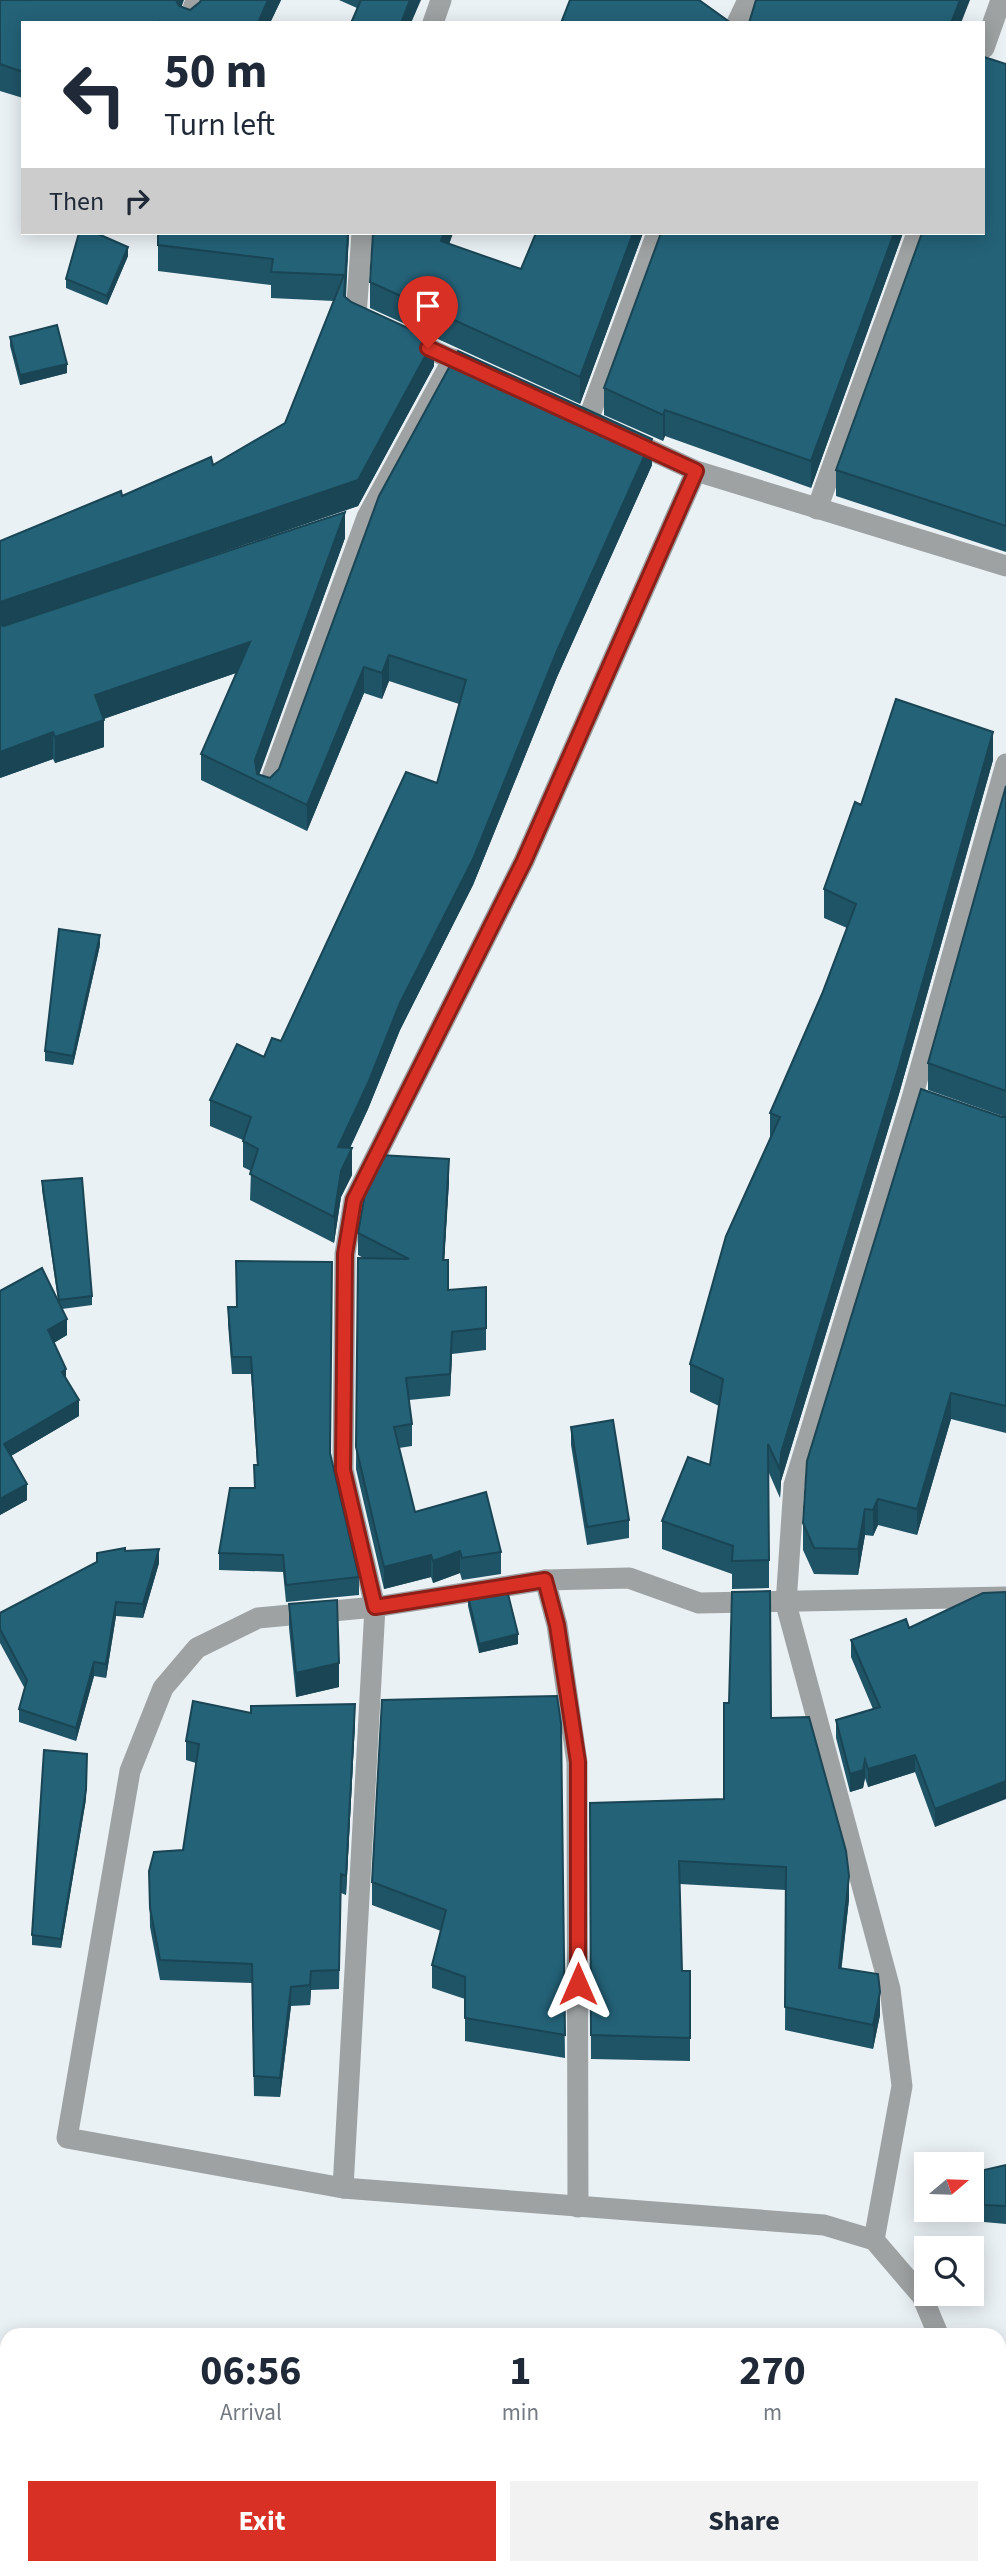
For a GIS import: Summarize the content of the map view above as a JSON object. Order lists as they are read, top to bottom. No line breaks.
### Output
{"north":"right","page":{"turn":["50 m","Turn left"],"then":"Then","eta":["06:56","Arrival","1","min","270","m"],"buttons":["Exit","Share"]}}
